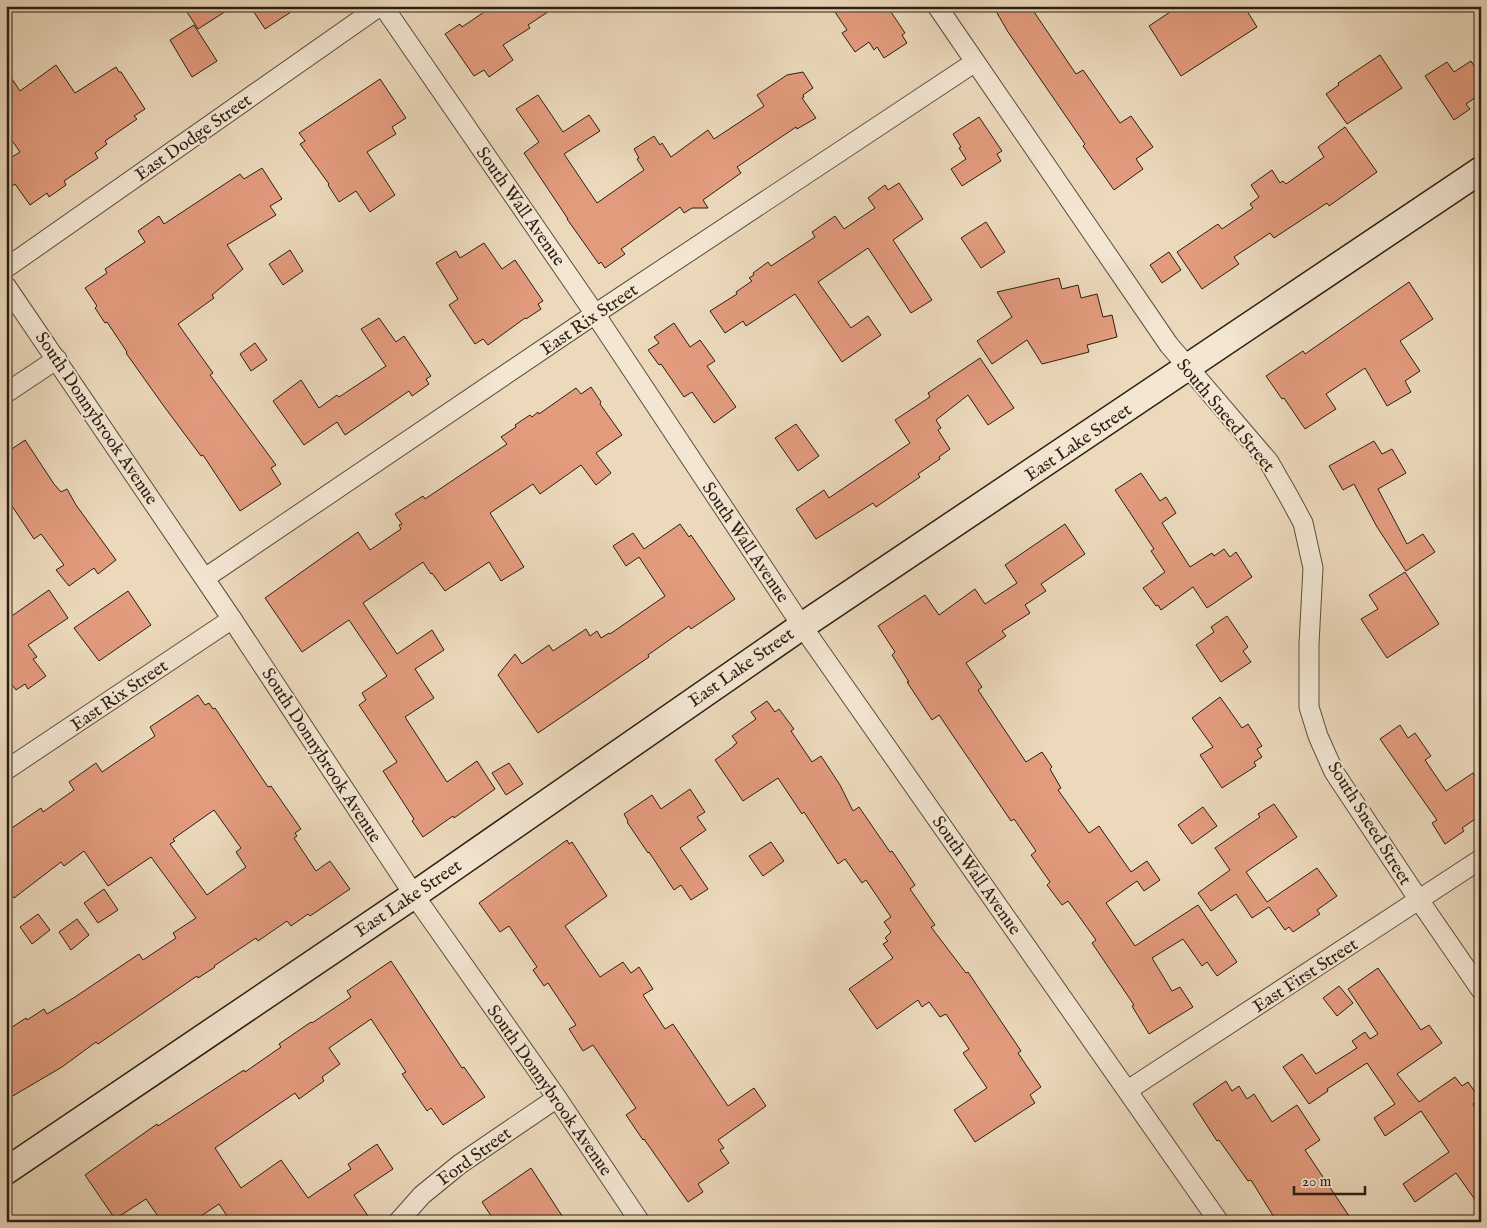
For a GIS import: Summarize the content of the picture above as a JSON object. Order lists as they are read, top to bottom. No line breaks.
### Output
{"streets":{"street":["East Dodge Street","South Wall Avenue","East Rix Street","South Sneed Street","South Donnybrook Avenue","East Lake Street","East First Street","Ford Street"]},"crossings":[["East Dodge Street","South Wall Avenue"],["South Wall Avenue","East Rix Street"],["South Wall Avenue","East Lake Street"],["South Wall Avenue","East First Street"],["East Rix Street","South Sneed Street"],["East Rix Street","South Donnybrook Avenue"],["South Sneed Street","East Lake Street"],["South Sneed Street","East First Street"],["South Donnybrook Avenue","East Lake Street"],["South Donnybrook Avenue","Ford Street"]],"scale_bar":"20 m"}
